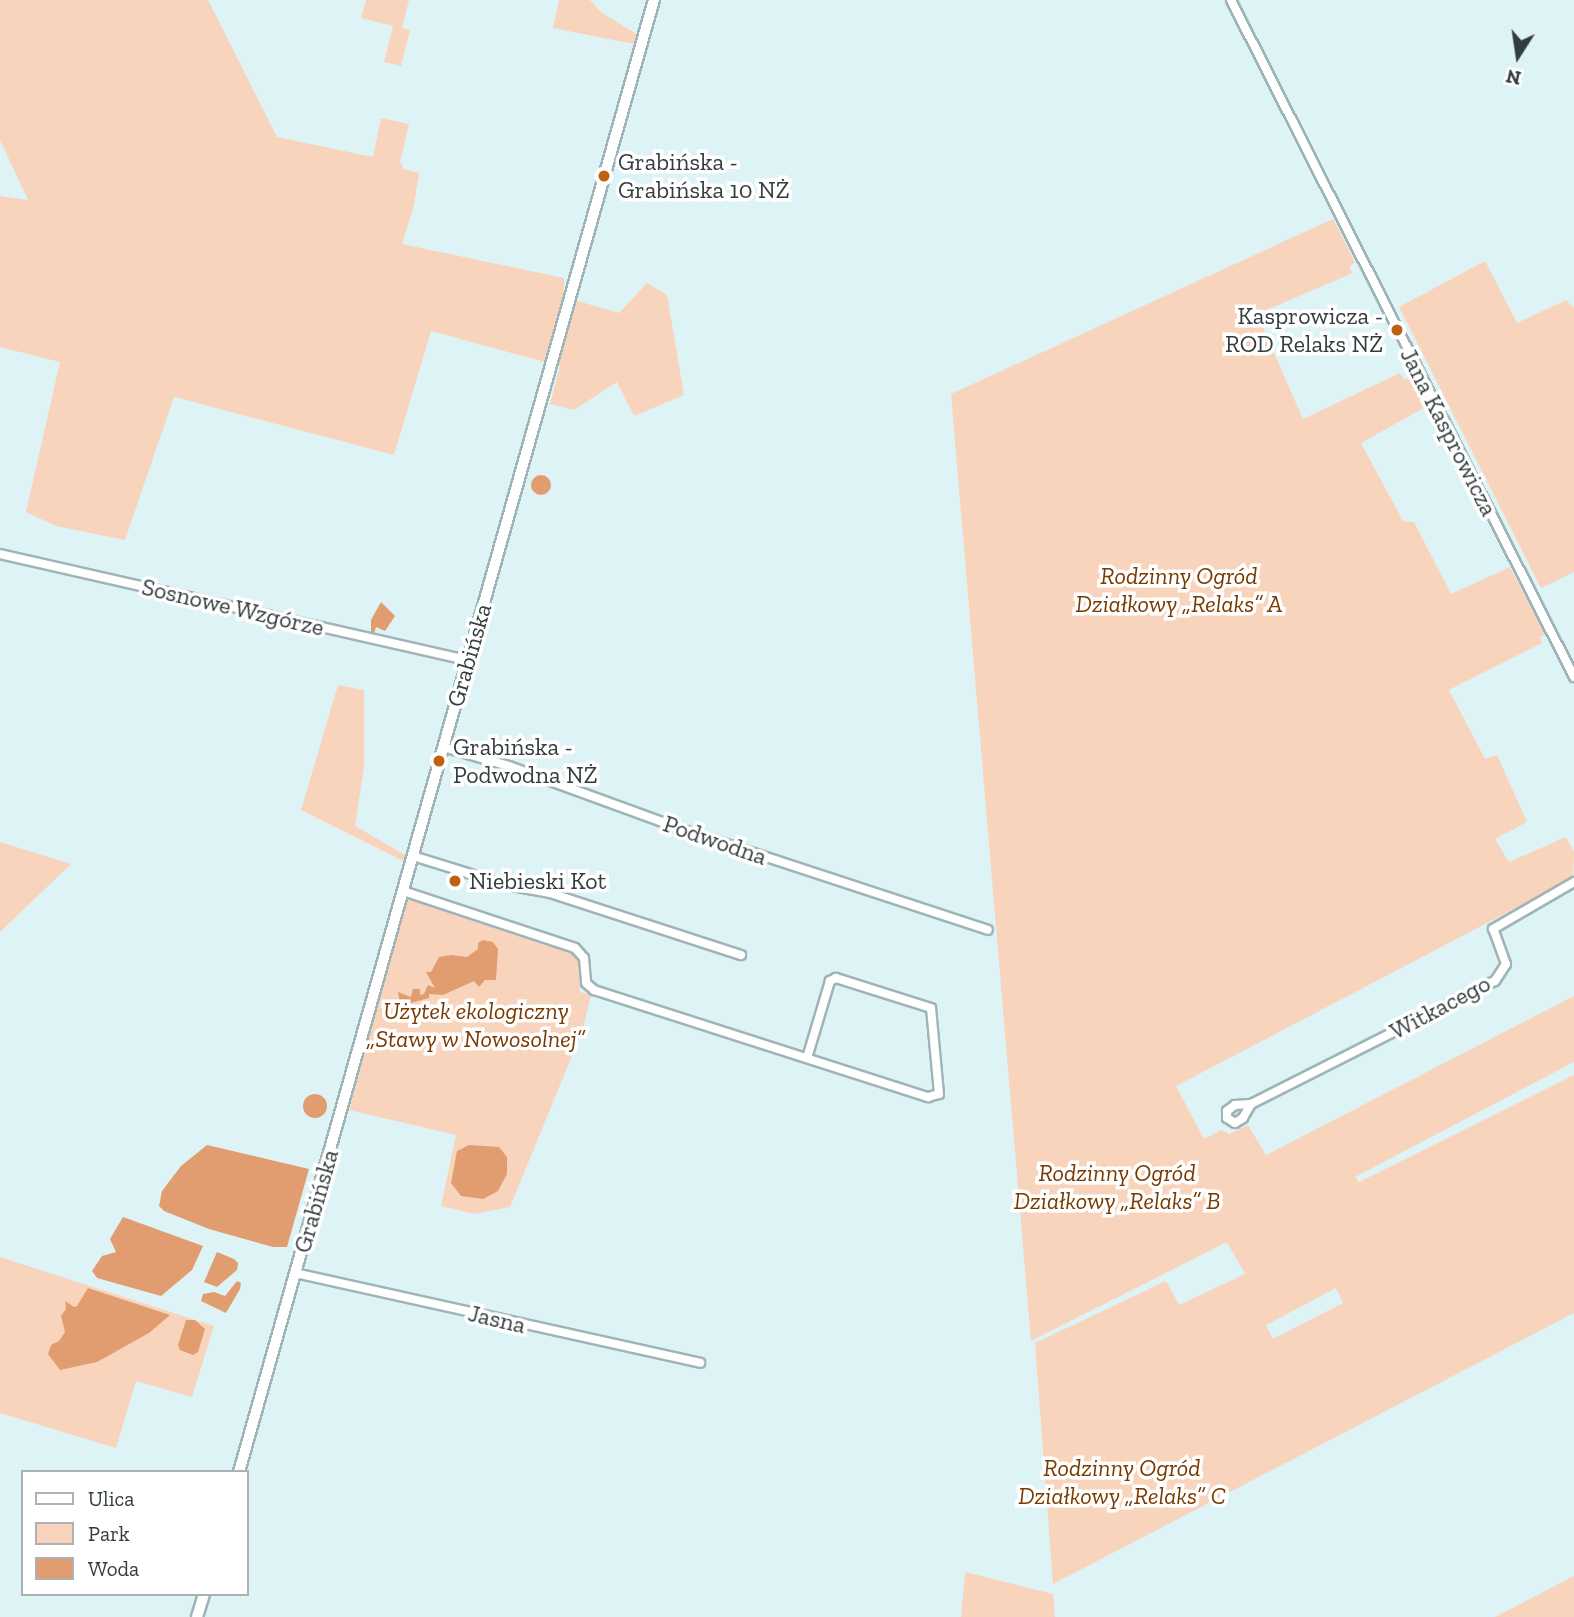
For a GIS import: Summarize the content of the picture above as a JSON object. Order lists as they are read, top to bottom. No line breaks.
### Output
{"streets":{"street":["Jana Kasprowicza","Sosnowe Wzgórze","Grabińska","Podwodna","Witkacego","Jasna"]},"crossings":[["Sosnowe Wzgórze","Grabińska"],["Grabińska","Podwodna"],["Grabińska","Jasna"]],"parks":["Rodzinny Ogród Działkowy „Relaks” A","Użytek ekologiczny „Stawy w Nowosolnej”","Rodzinny Ogród Działkowy „Relaks” B","Rodzinny Ogród Działkowy „Relaks” C"],"places":["Grabińska - Grabińska 10 NŻ","Kasprowicza - ROD Relaks NŻ","Grabińska - Podwodna NŻ","Niebieski Kot"],"legend":["Ulica","Park","Woda"],"north":"bottom"}
